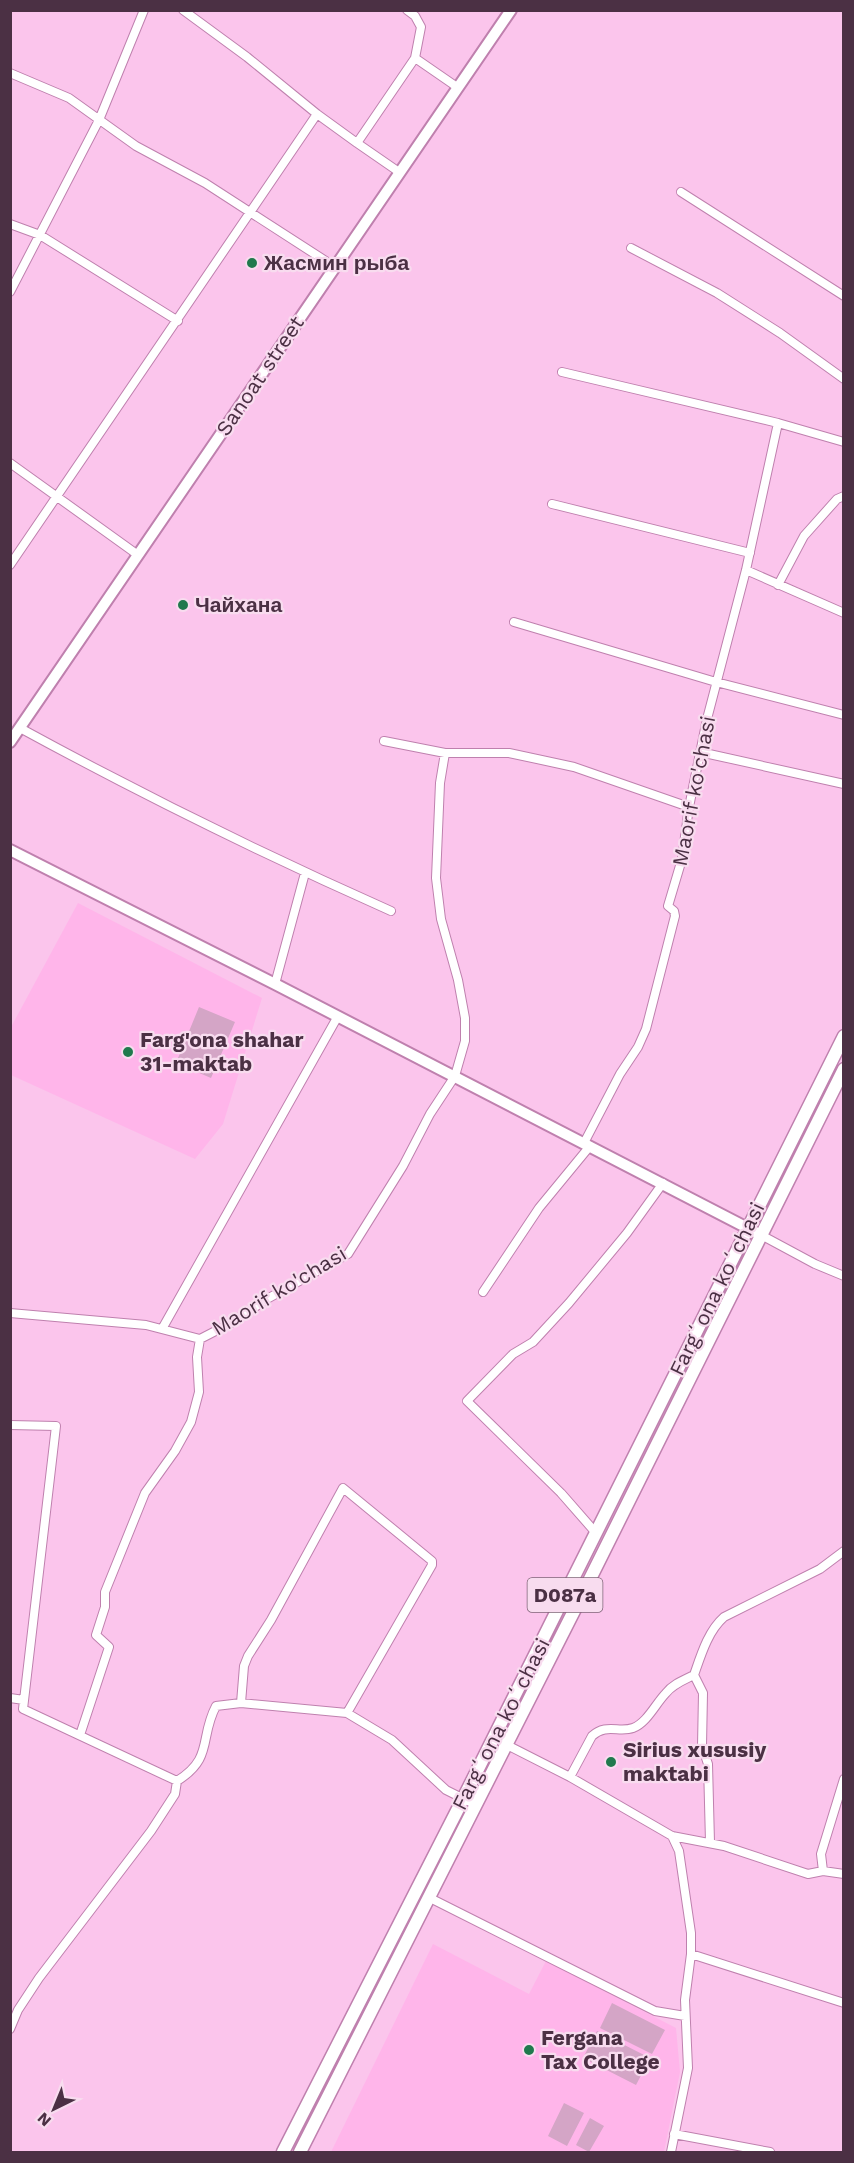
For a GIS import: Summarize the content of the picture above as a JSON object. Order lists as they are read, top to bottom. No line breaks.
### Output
{"streets":{"main road":["Sanoat street","Fargʻona koʻchasi","D087a"],"street":["Maorif ko'chasi"]},"places":["Жасмин рыба","Чайхана","Farg'ona shahar 31-maktab","Sirius xususiy maktabi","Fergana Tax College"],"north":"bottom left"}
